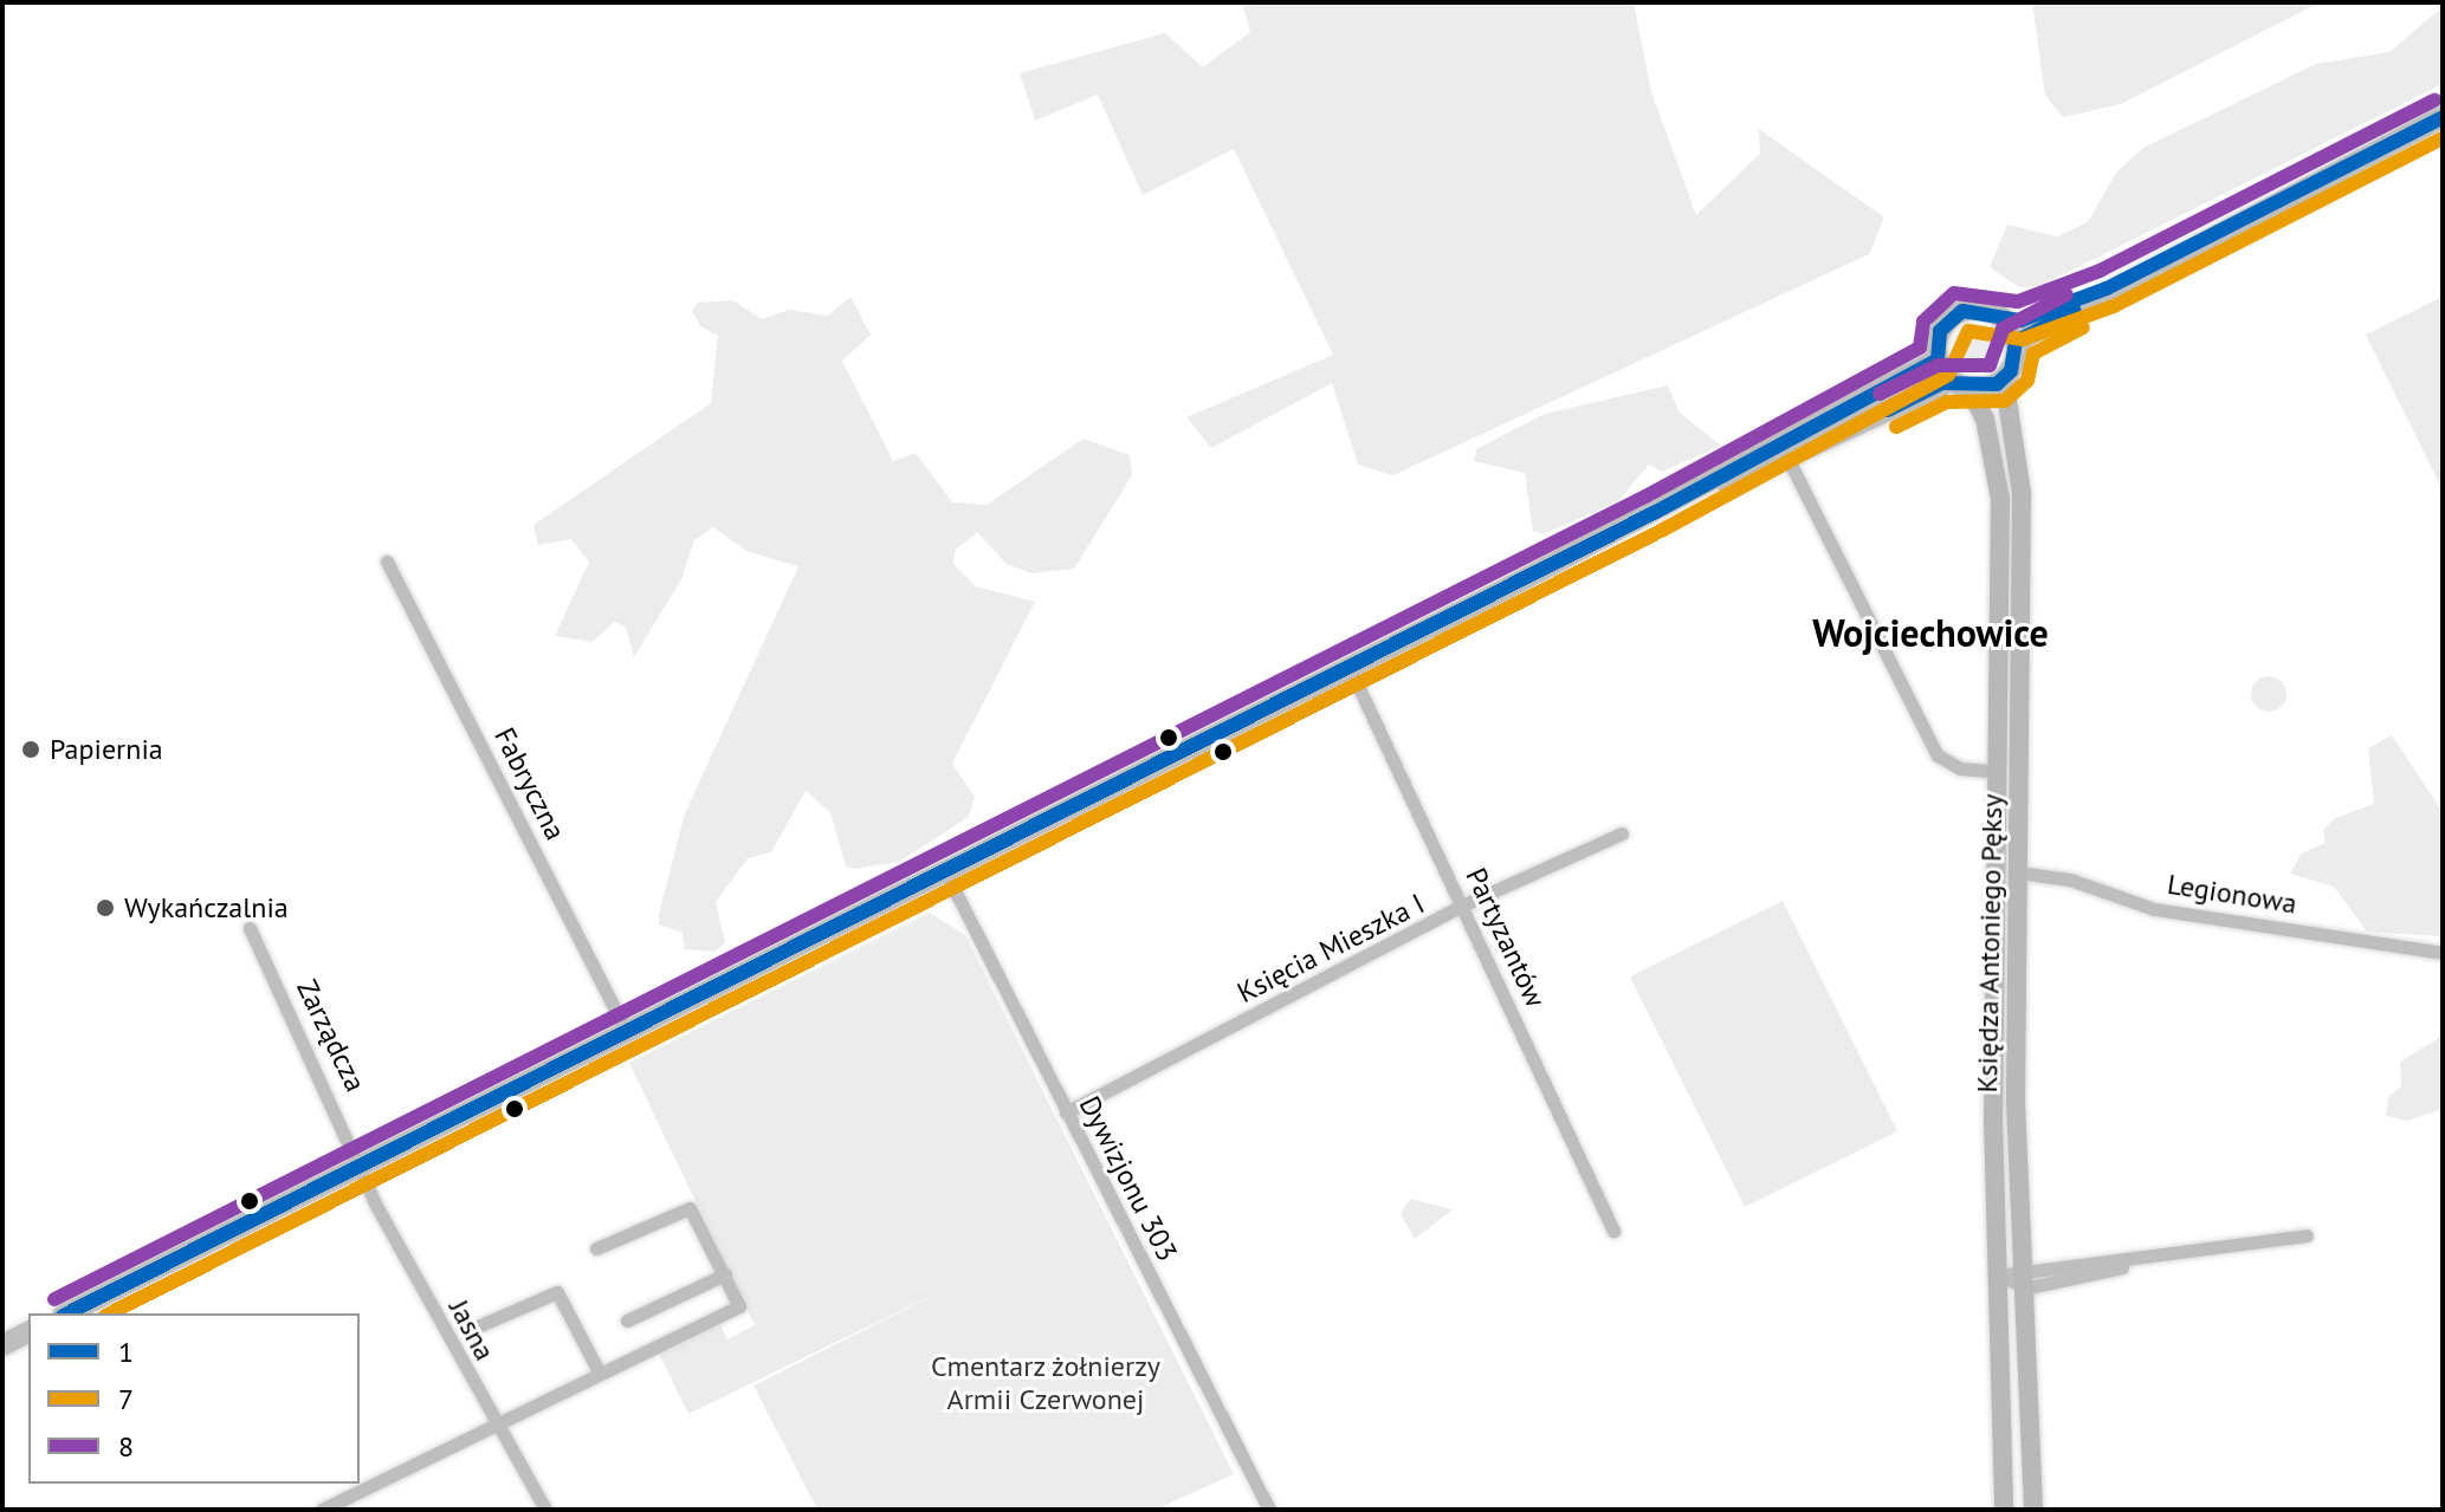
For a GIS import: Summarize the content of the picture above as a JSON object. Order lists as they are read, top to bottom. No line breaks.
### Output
{"streets":{"main road":["Księdza Antoniego Pęksy"],"street":["Fabryczna","Legionowa","Partyzantów","Księcia Mieszka I","Zarządcza","Dywizjonu 303","Jasna"]},"crossings":[["Legionowa","Księdza Antoniego Pęksy"],["Partyzantów","Księcia Mieszka I"],["Księcia Mieszka I","Dywizjonu 303"],["Zarządcza","Jasna"]],"districts":["Wojciechowice"],"parks":["Cmentarz żołnierzy Armii Czerwonej"],"places":["Papiernia","Wykańczalnia"],"lines":["transit line 8","transit line 1","transit line 7"],"legend":["1","7","8"]}
